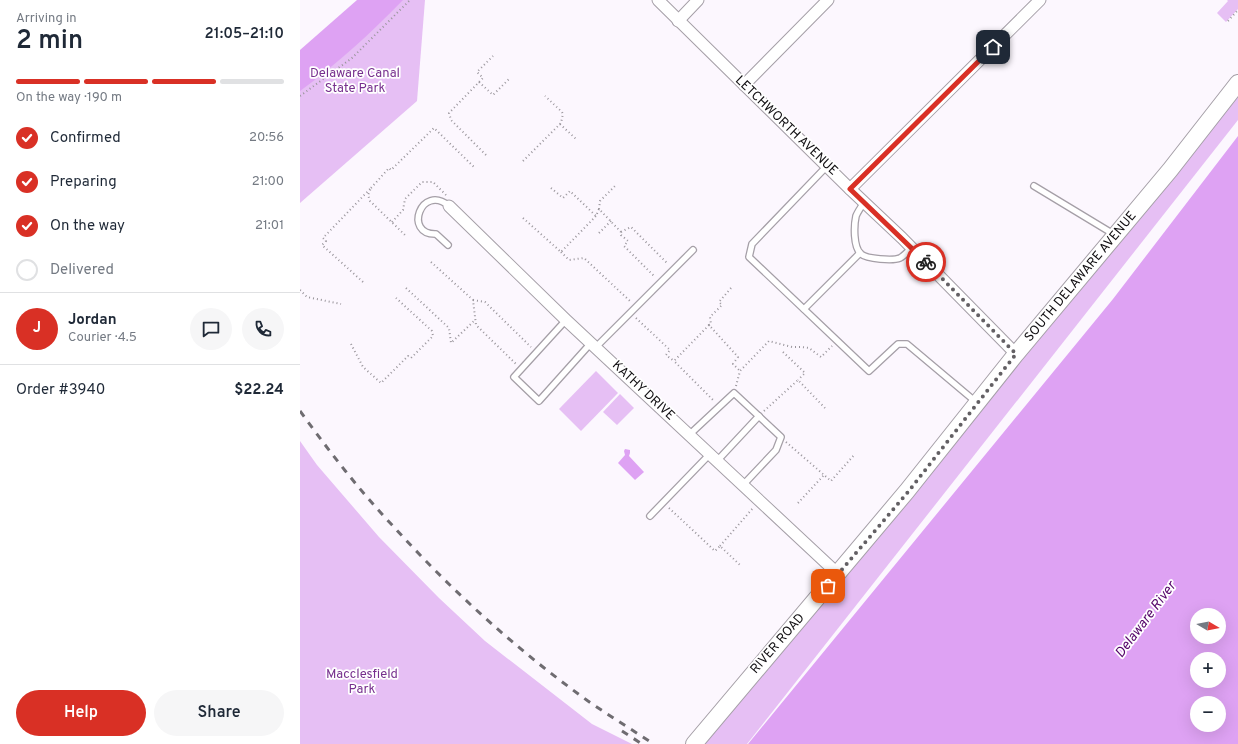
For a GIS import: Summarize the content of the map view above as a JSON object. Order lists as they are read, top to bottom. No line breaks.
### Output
{"streets":{"main road":["SOUTH DELAWARE AVENUE","RIVER ROAD"],"street":["LETCHWORTH AVENUE","KATHY DRIVE"]},"crossings":[["LETCHWORTH AVENUE","SOUTH DELAWARE AVENUE"],["SOUTH DELAWARE AVENUE","RIVER ROAD"],["KATHY DRIVE","RIVER ROAD"]],"water":["Delaware River"],"parks":["Delaware Canal State Park","Macclesfield Park"],"north":"right","page":{"heading":["2 min","Arriving in","21:05–21:10"],"panel":["Jordan","Courier · 4.5","Order #3940","$22.24"],"bar":"On the way · 190 m","list":[["Confirmed","20:56"],["Preparing","21:00"],["On the way","21:01"],"Delivered"],"round":"J","map_buttons":["+","−"],"buttons":["Help","Share"]}}
